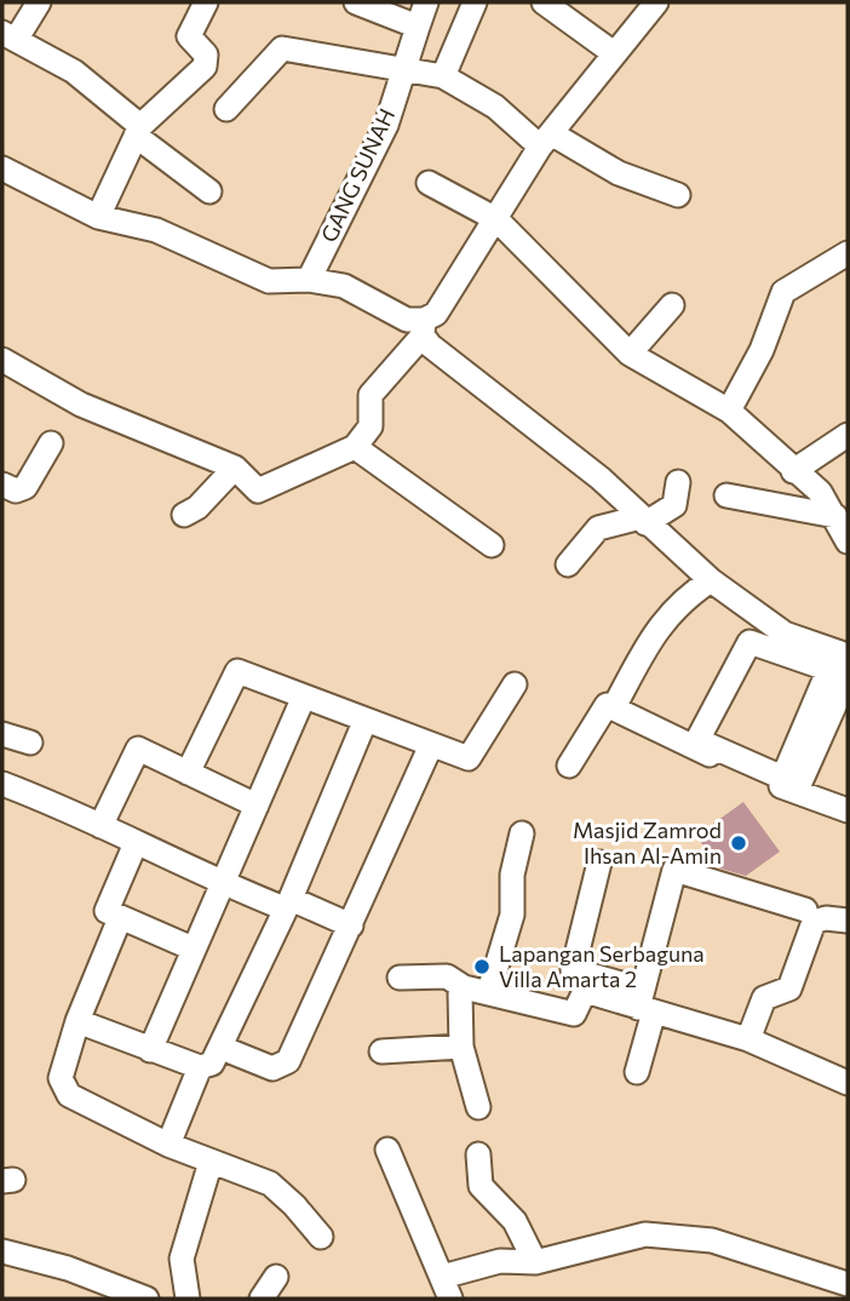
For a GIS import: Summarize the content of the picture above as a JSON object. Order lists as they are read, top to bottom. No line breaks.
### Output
{"streets":{"street":["GANG SUNAH"]},"places":["Masjid Zamrod Ihsan Al-Amin","Lapangan Serbaguna Villa Amarta 2"]}
